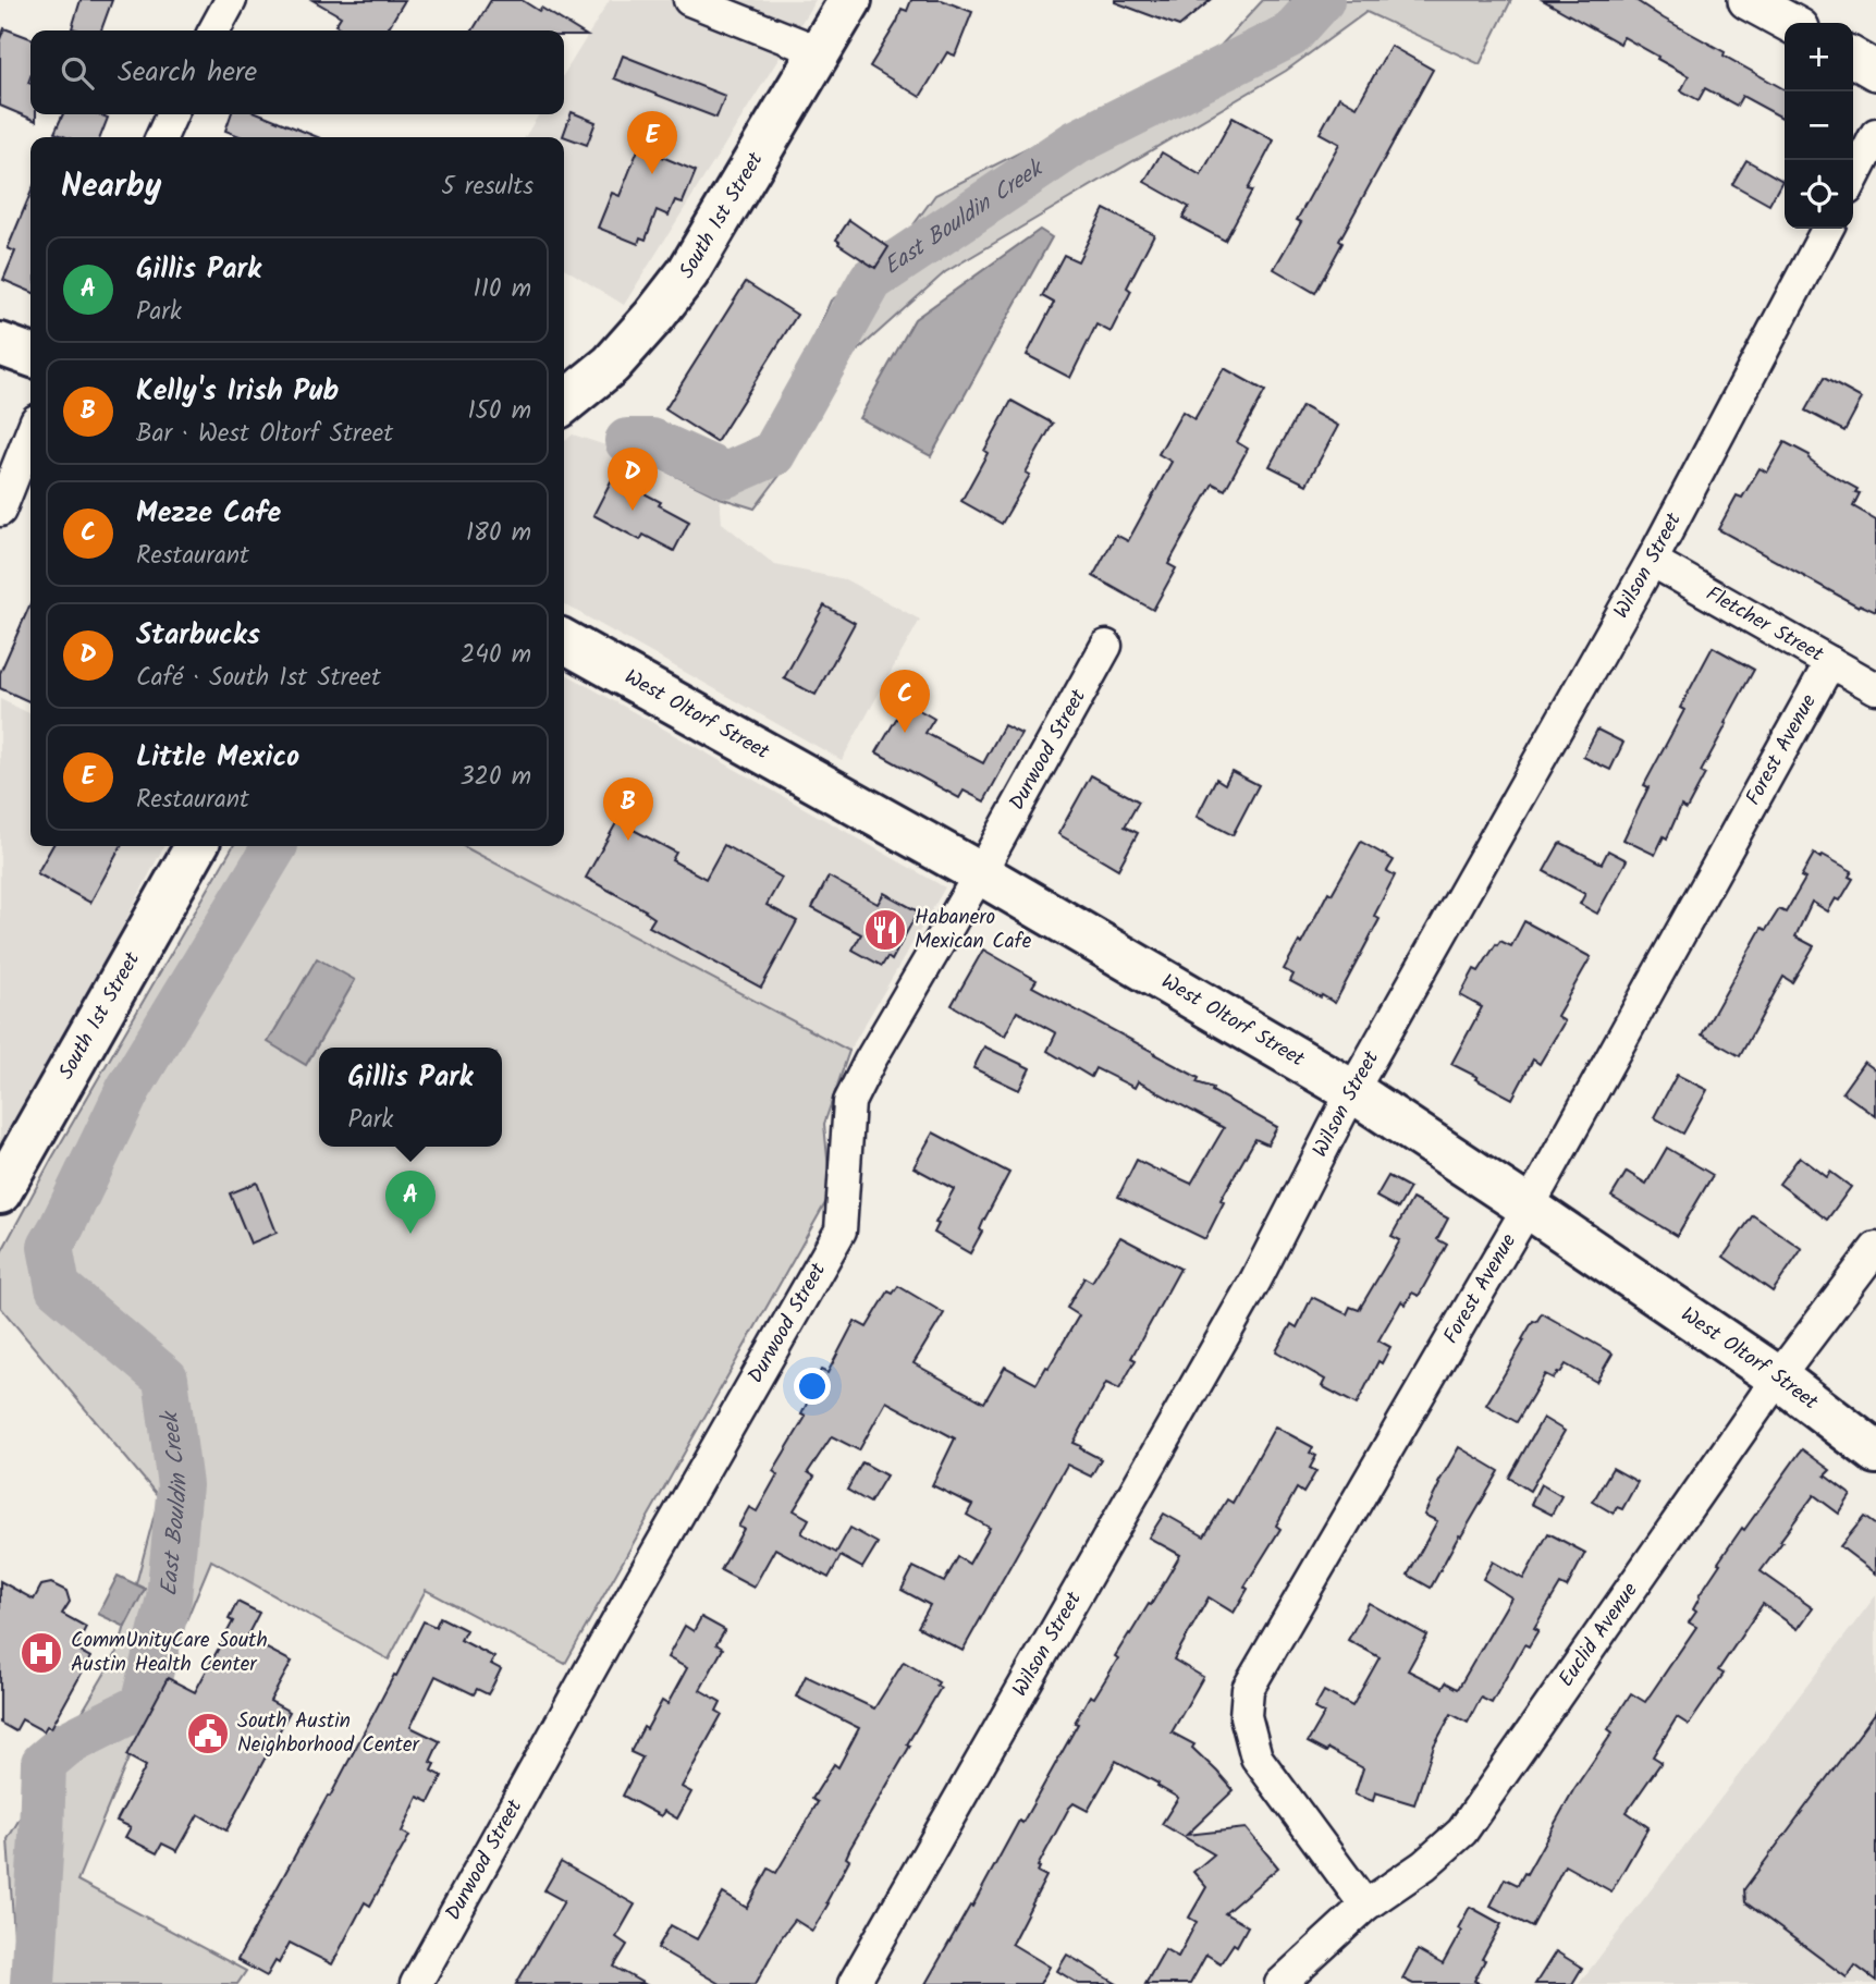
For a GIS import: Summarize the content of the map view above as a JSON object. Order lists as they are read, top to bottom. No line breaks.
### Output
{"streets":{"main road":["South 1st Street","West Oltorf Street"],"street":["Wilson Street","Fletcher Street","Durwood Street","Forest Avenue","Euclid Avenue"]},"crossings":[["Wilson Street","Fletcher Street"],["Wilson Street","West Oltorf Street"],["Fletcher Street","Forest Avenue"],["West Oltorf Street","Durwood Street"],["West Oltorf Street","Forest Avenue"],["West Oltorf Street","Euclid Avenue"],["Forest Avenue","Euclid Avenue"]],"water":["East Bouldin Creek"],"places":{"restaurant":["Habanero Mexican Cafe"],"hospital":["CommUnityCare South Austin Health Center"],"public building":["South Austin Neighborhood Center"]},"page":{"map_buttons":["+","−"],"search":"Search here","pins":["E","D","C","B","A"],"heading":["Nearby","5 results"],"list":[{"mark":"A","name":"Gillis Park","note":"Park","value":"110 m"},{"mark":"B","name":"Kelly's Irish Pub","note":"Bar · West Oltorf Street","value":"150 m"},{"mark":"C","name":"Mezze Cafe","note":"Restaurant","value":"180 m"},{"mark":"D","name":"Starbucks","note":"Café · South 1st Street","value":"240 m"},{"mark":"E","name":"Little Mexico","note":"Restaurant","value":"320 m"}],"popup":["Gillis Park","Park"]}}
